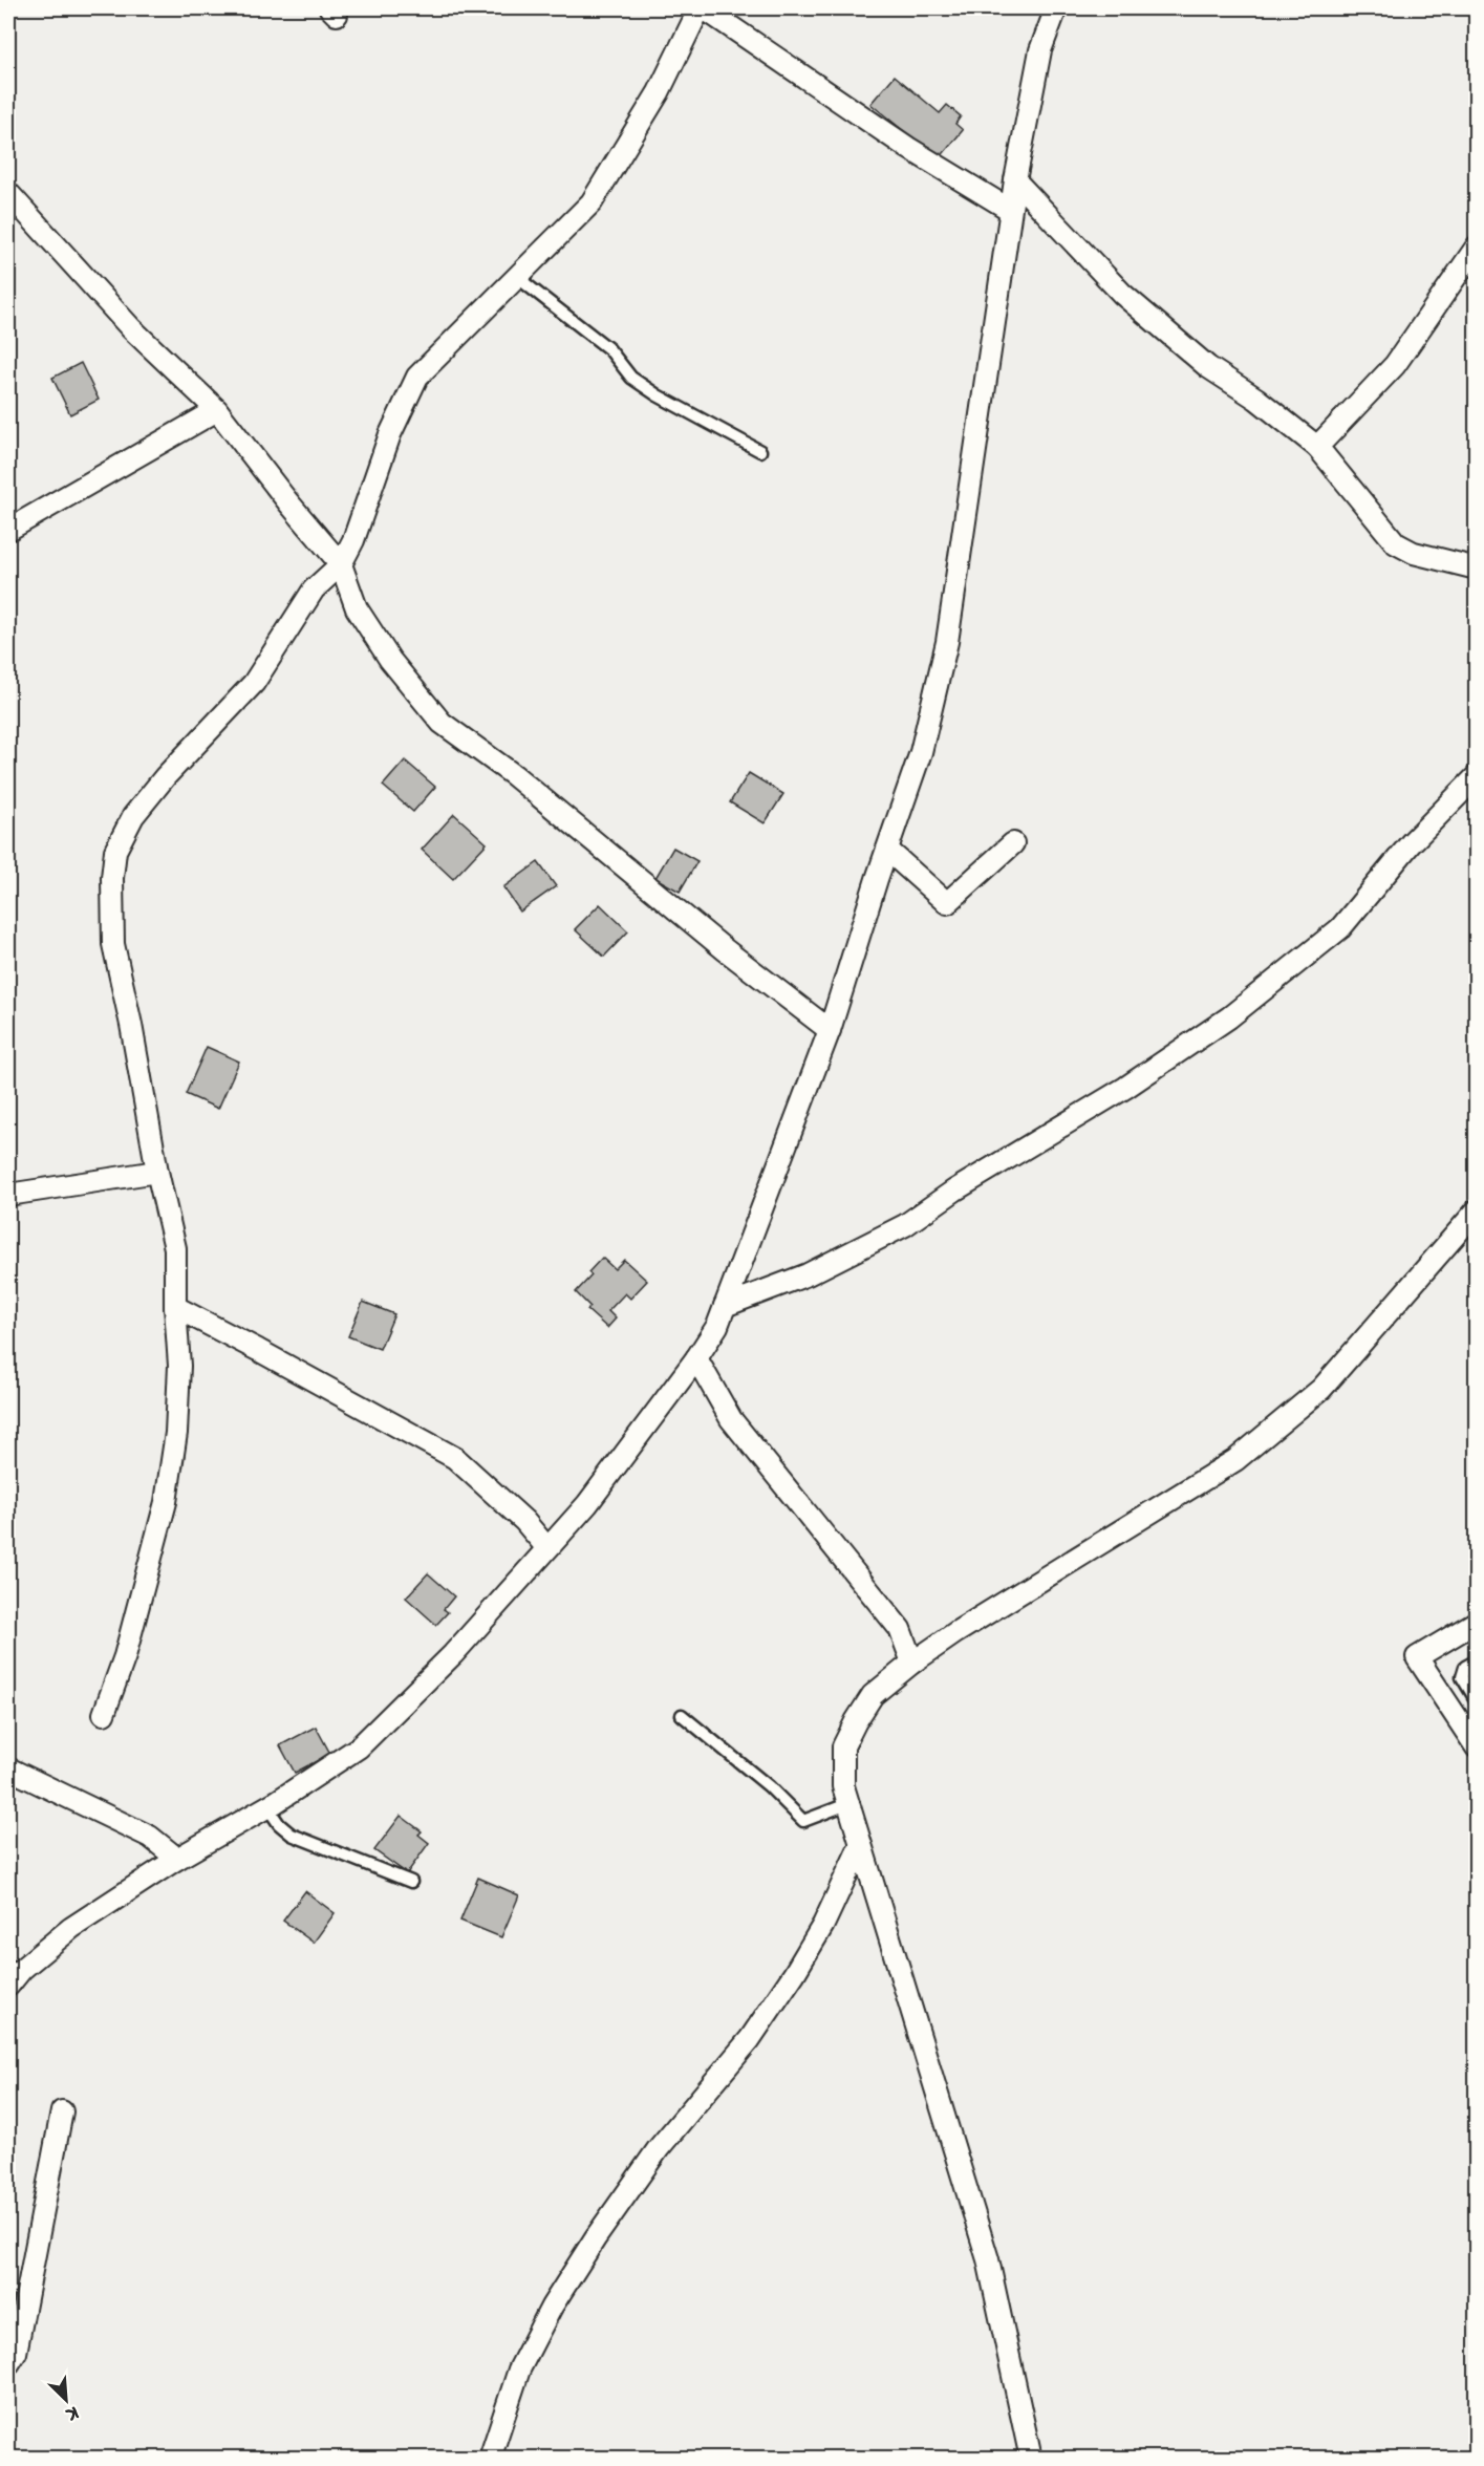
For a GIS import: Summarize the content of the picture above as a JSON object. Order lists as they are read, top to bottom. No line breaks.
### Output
{"north":"bottom right"}
